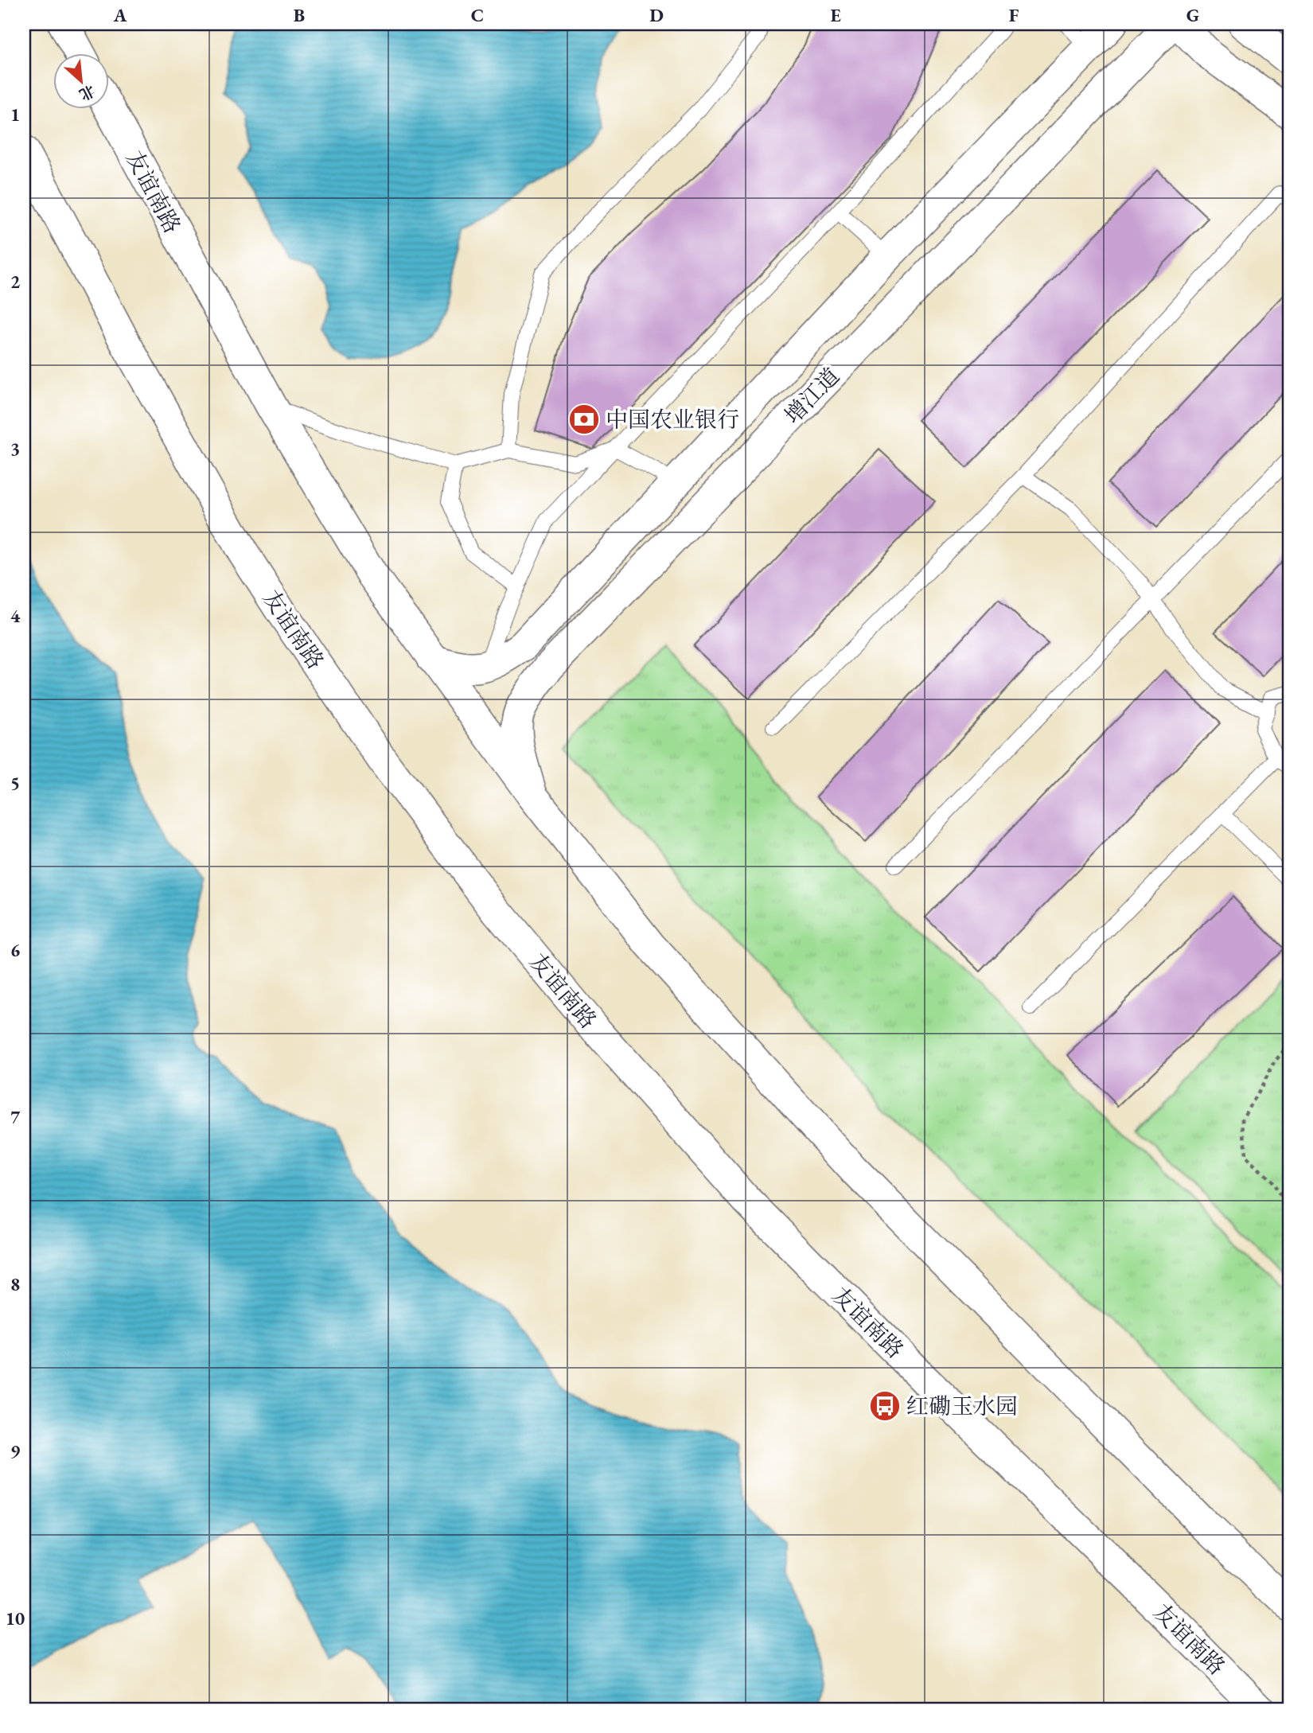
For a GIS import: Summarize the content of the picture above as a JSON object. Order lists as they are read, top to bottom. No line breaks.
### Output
{"streets":{"main road":["友谊南路","增江道"]},"crossings":[["友谊南路","增江道"]],"places":{"bank":["中国农业银行"],"bus stop":["红磡玉水园"]},"north":"bottom right","grid":{"columns":["A","B","C","D","E","F","G"],"rows":["1","2","3","4","5","6","7","8","9","10"]}}
